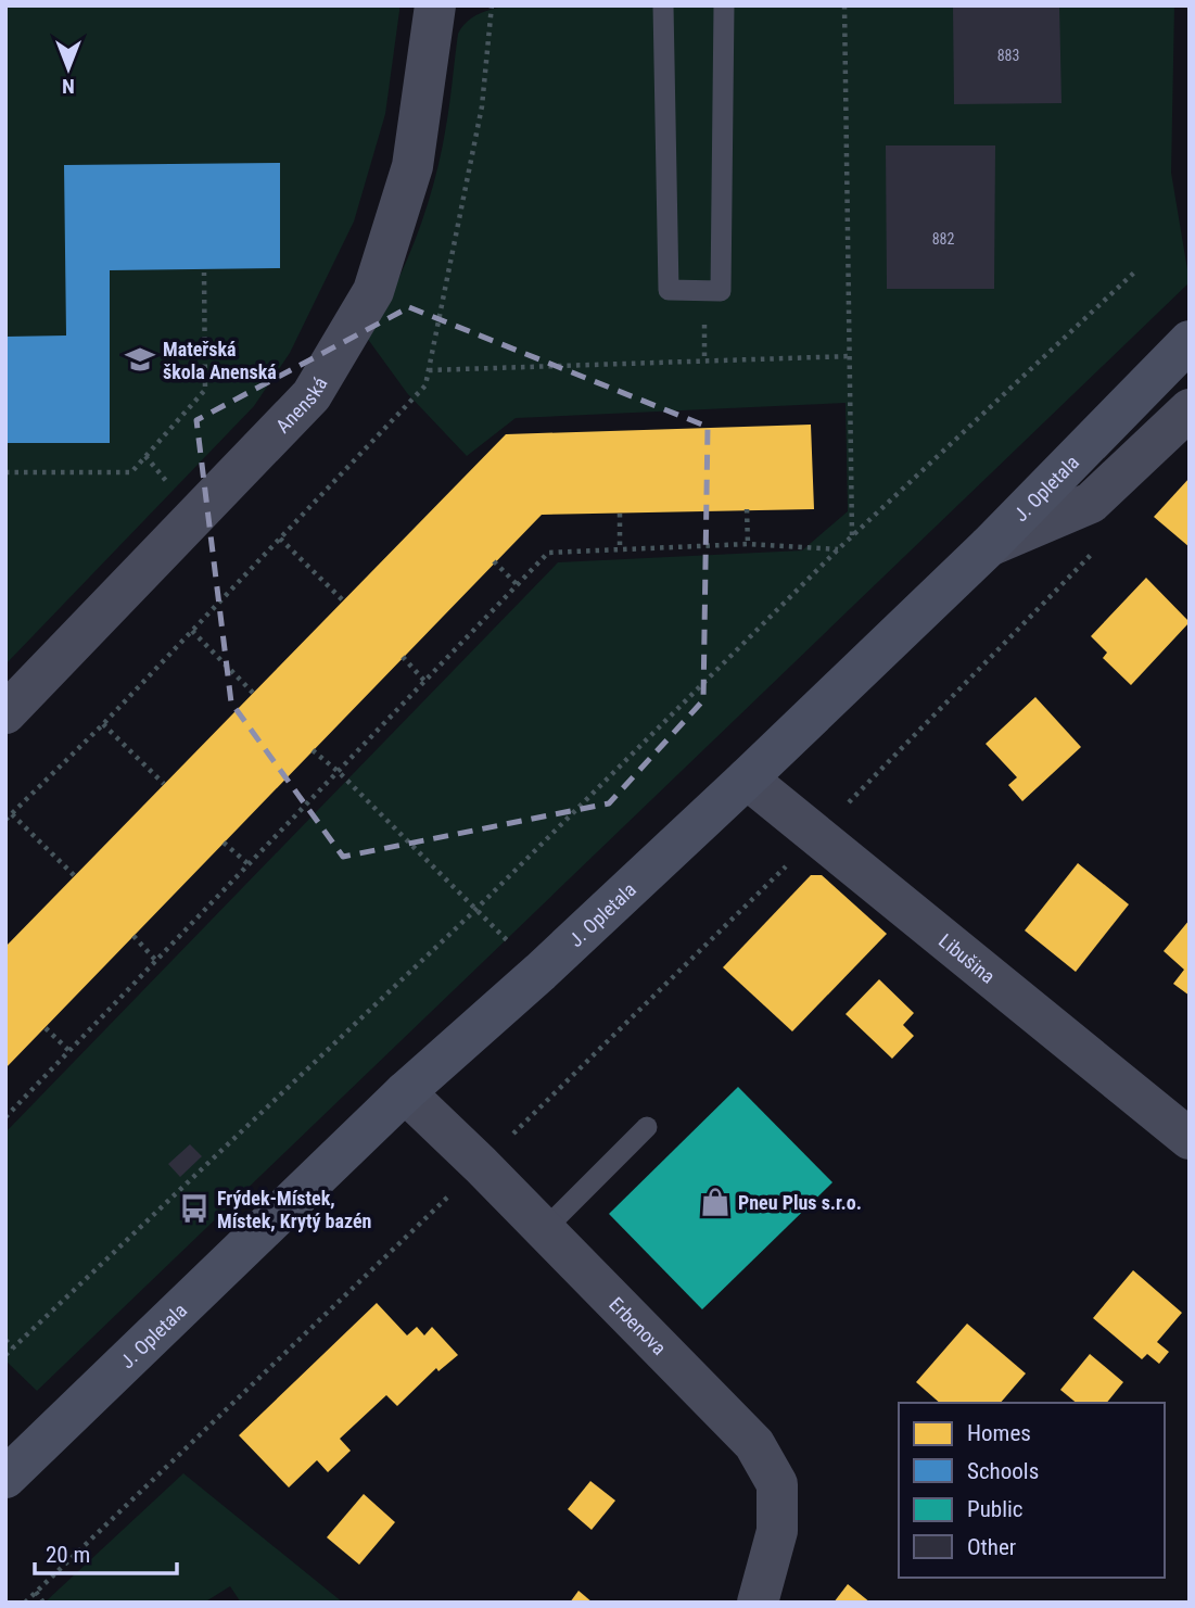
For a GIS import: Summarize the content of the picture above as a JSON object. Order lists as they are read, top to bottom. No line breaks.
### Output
{"streets":{"main road":["J. Opletala"],"street":["Anenská","Libušina","Erbenova"]},"crossings":[["J. Opletala","Libušina"],["J. Opletala","Erbenova"]],"places":{"school or university":["Mateřská škola Anenská"],"shop":["Pneu Plus s.r.o."],"bus stop":["Frýdek-Místek, Místek, Krytý bazén"]},"house_numbers":["883","882"],"legend":["Homes","Schools","Public","Other"],"scale_bar":"20 m","north":"bottom"}
